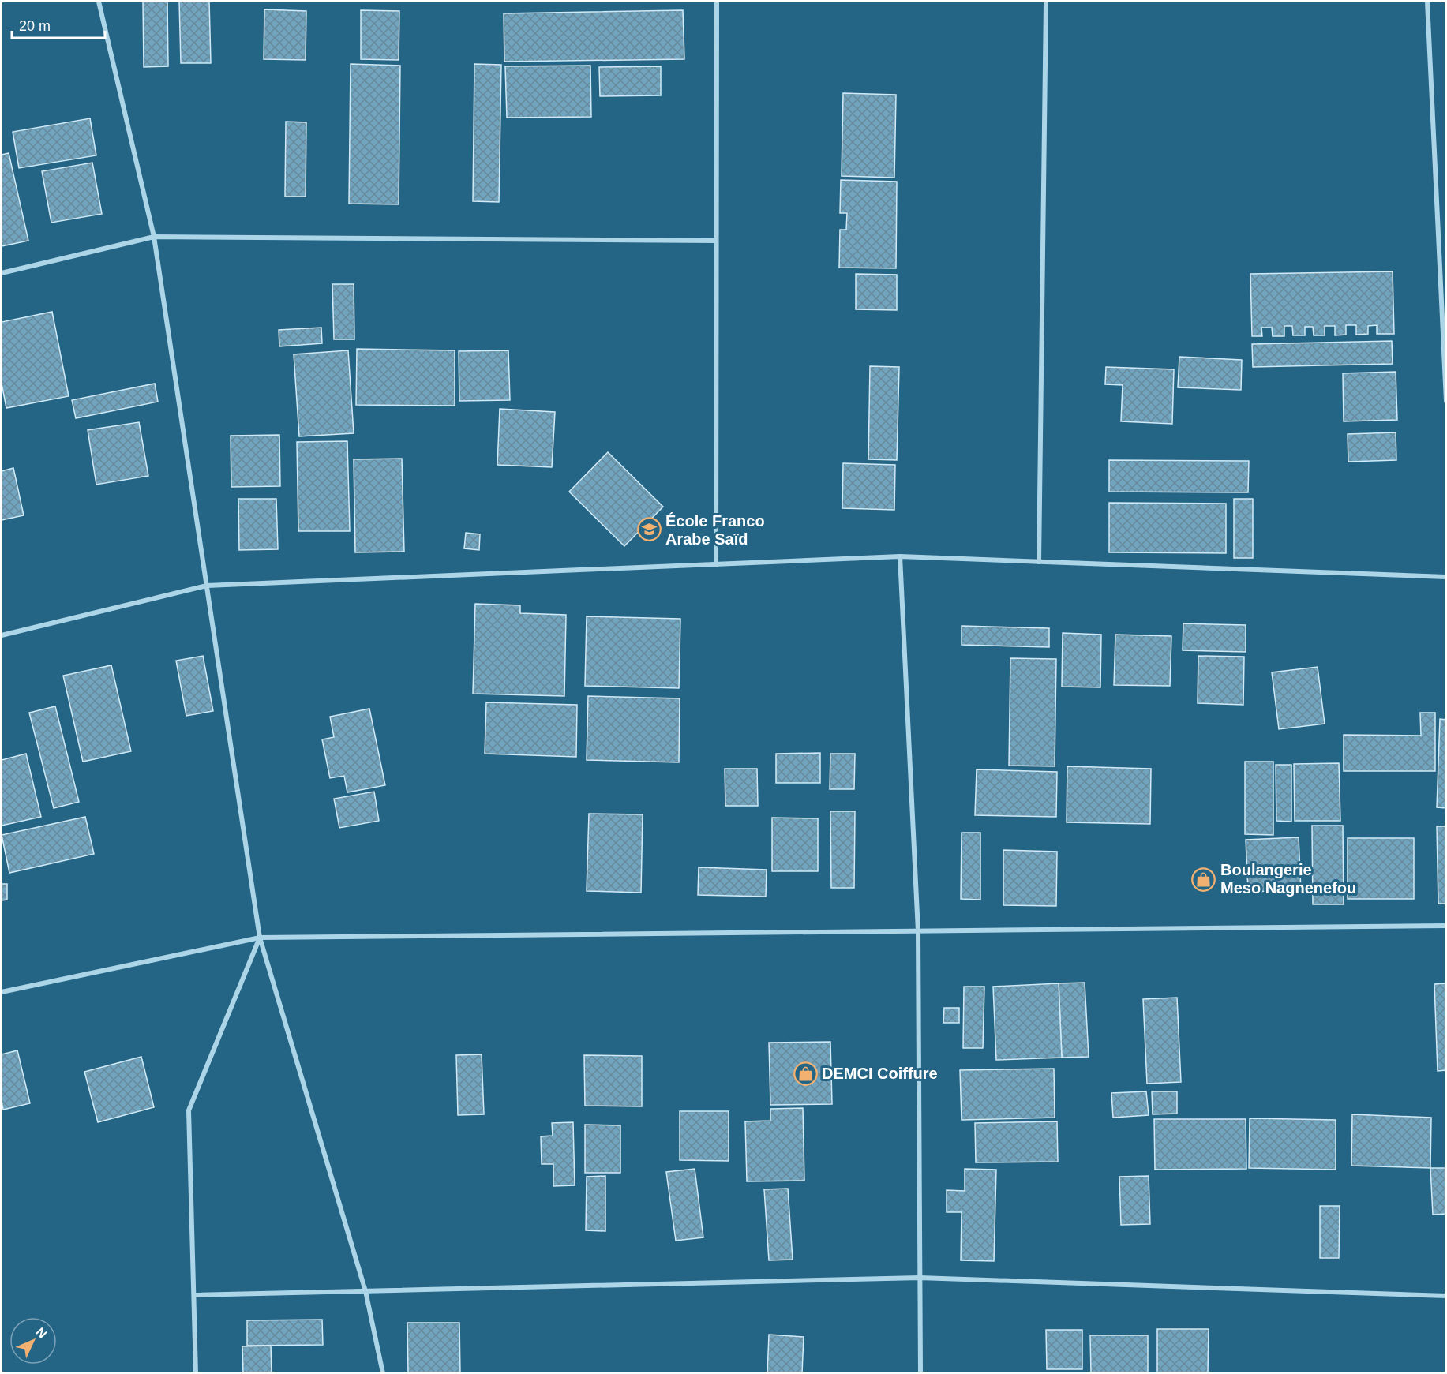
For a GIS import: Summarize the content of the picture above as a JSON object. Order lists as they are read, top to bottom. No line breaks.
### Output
{"places":{"school or university":["École Franco Arabe Saïd"],"shop":["Boulangerie Meso Nagnenefou","DEMCI Coiffure"]},"scale_bar":"20 m","north":"top right"}
